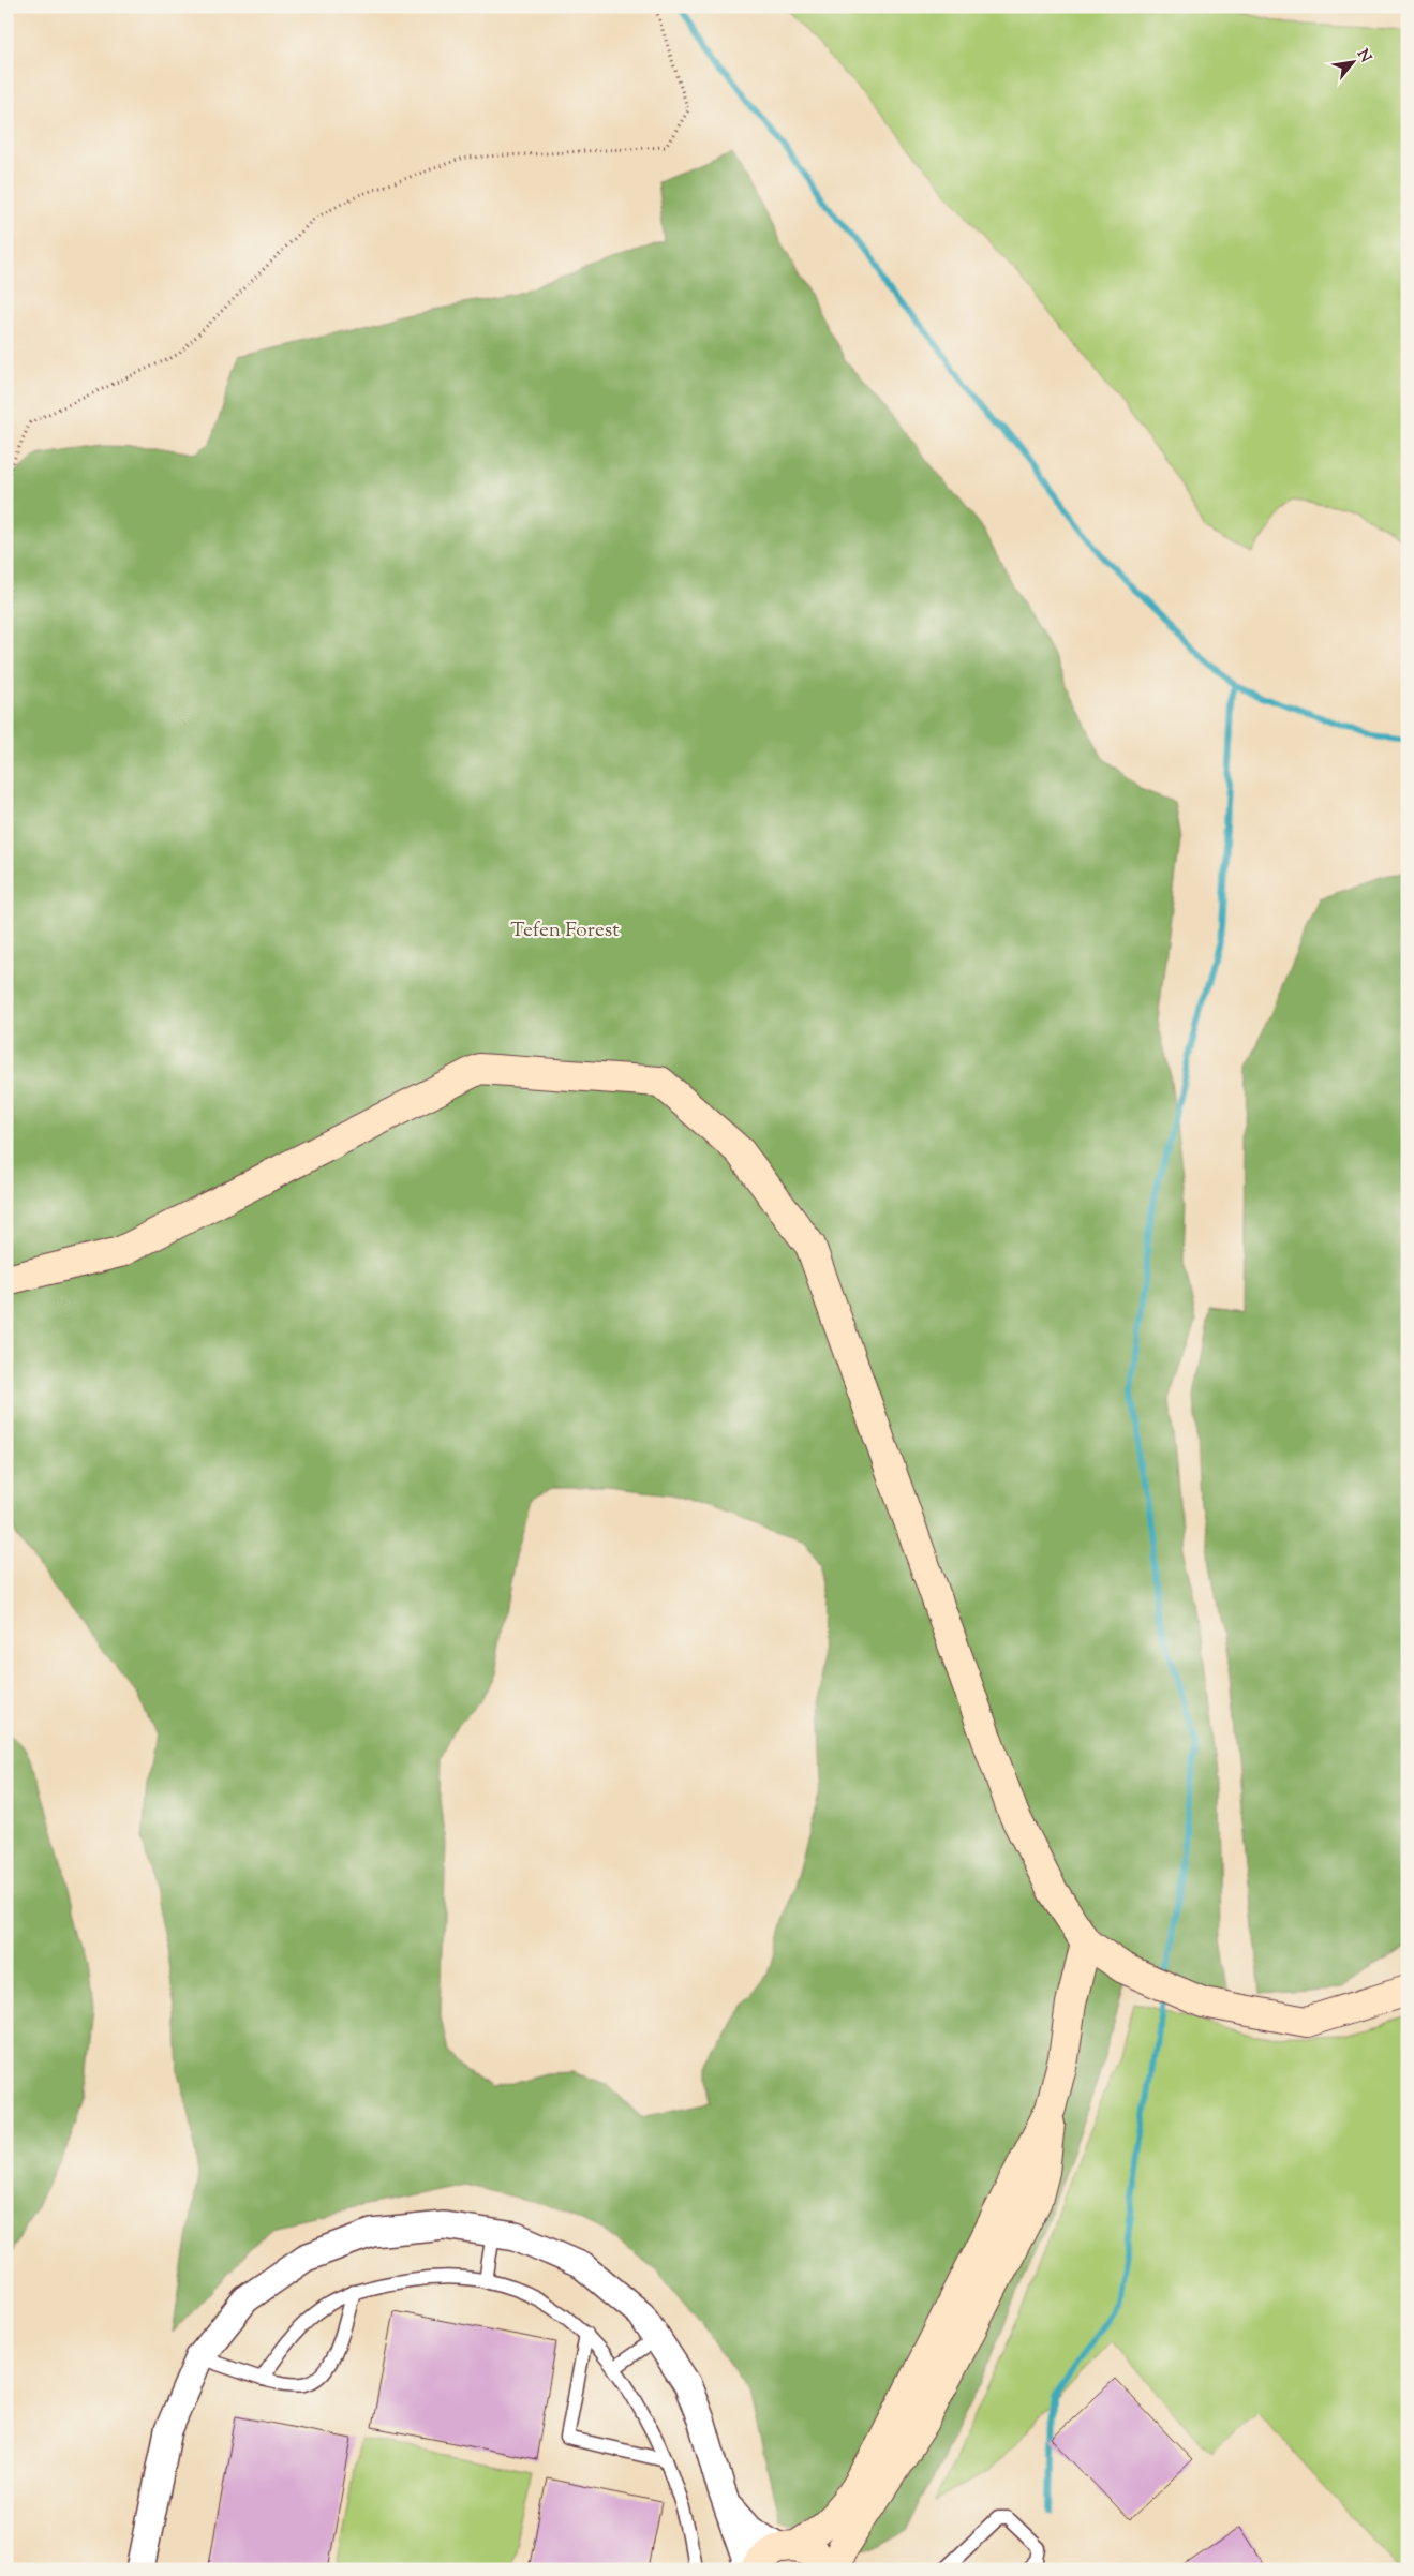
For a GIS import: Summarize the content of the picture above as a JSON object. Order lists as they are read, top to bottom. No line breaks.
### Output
{"parks":["Tefen Forest"],"north":"top right"}
